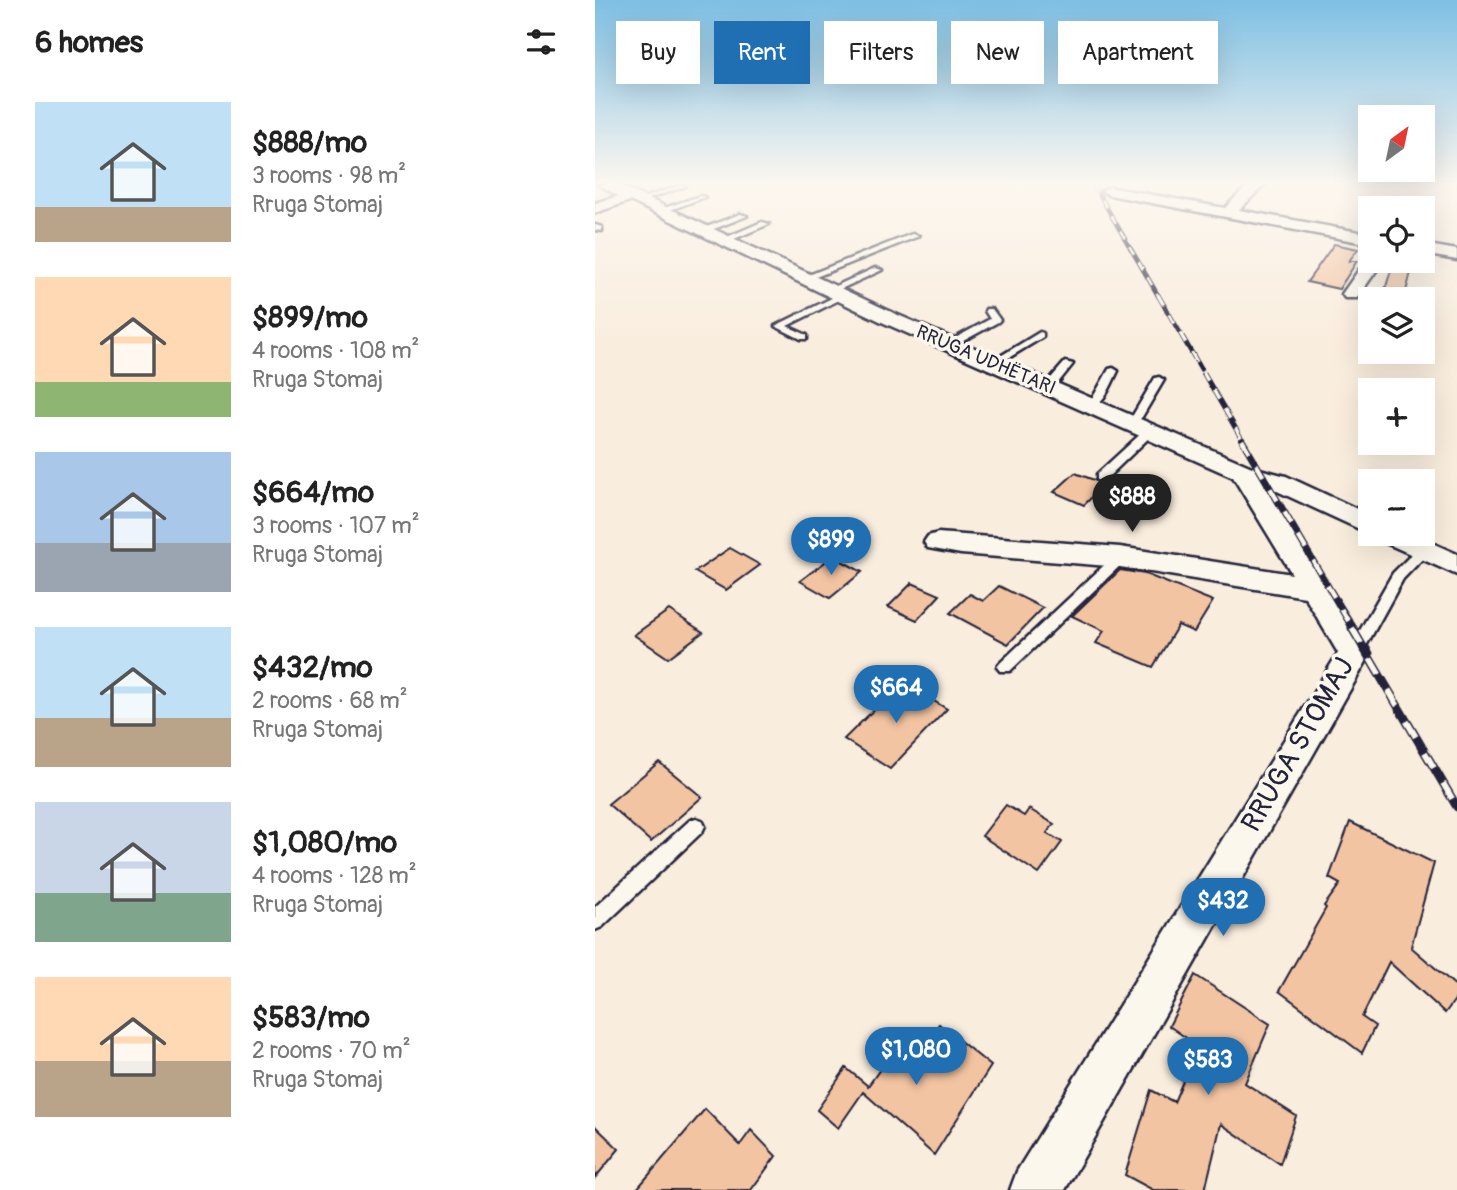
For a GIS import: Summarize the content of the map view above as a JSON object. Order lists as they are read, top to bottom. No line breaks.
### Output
{"streets":{"street":["RRUGA UDHËTARI","RRUGA STOMAJ"]},"crossings":[["RRUGA UDHËTARI","RRUGA STOMAJ"]],"north":"top right","page":{"heading":"6 homes","chip":["Buy","Rent","Filters","New","Apartment"],"list":[{"name":"$888/mo","note":"3 rooms · 98 m² · Rruga Stomaj"},{"name":"$899/mo","note":"4 rooms · 108 m² · Rruga Stomaj"},{"name":"$664/mo","note":"3 rooms · 107 m² · Rruga Stomaj"},{"name":"$432/mo","note":"2 rooms · 68 m² · Rruga Stomaj"},{"name":"$1,080/mo","note":"4 rooms · 128 m² · Rruga Stomaj"},{"name":"$583/mo","note":"2 rooms · 70 m² · Rruga Stomaj"}],"map_buttons":["+","−"],"price":["$888","$899","$664","$432","$1,080","$583"]}}
